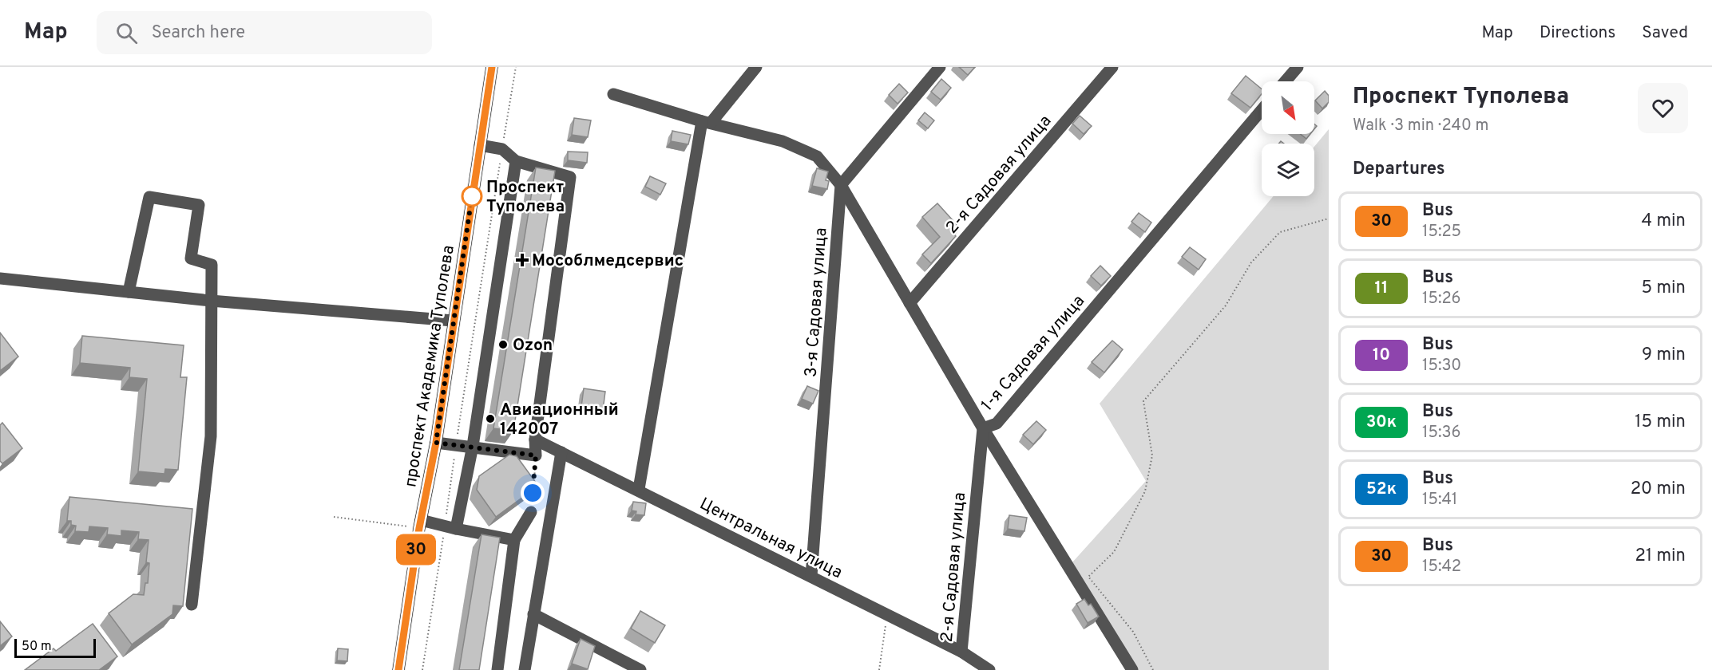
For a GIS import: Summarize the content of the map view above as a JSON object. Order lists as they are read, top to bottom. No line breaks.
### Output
{"streets":{"main road":["проспект Академика Туполева"],"street":["2-я Садовая улица","3-я Садовая улица","1-я Садовая улица","Центральная улица"]},"crossings":[["2-я Садовая улица","1-я Садовая улица"],["2-я Садовая улица","Центральная улица"],["3-я Садовая улица","Центральная улица"]],"places":{"other":["Проспект Туполева","Ozon","Авиационный 142007"],"health":["Мособлмедсервис"]},"lines":["bus line 30"],"scale_bar":"50 m","north":"bottom right","page":{"header":"Map","search":"Search here","nav":["Map","Directions","Saved"],"on_map":"30","heading":[["Проспект Туполева","Walk · 3 min · 240 m"],"Departures"],"list":[{"mark":"30","name":"Bus","note":"15:25","value":"4 min"},{"mark":"11","name":"Bus","note":"15:26","value":"5 min"},{"mark":"10","name":"Bus","note":"15:30","value":"9 min"},{"mark":"30к","name":"Bus","note":"15:36","value":"15 min"},{"mark":"52к","name":"Bus","note":"15:41","value":"20 min"},{"mark":"30","name":"Bus","note":"15:42","value":"21 min"}],"scale":"50 m"}}
